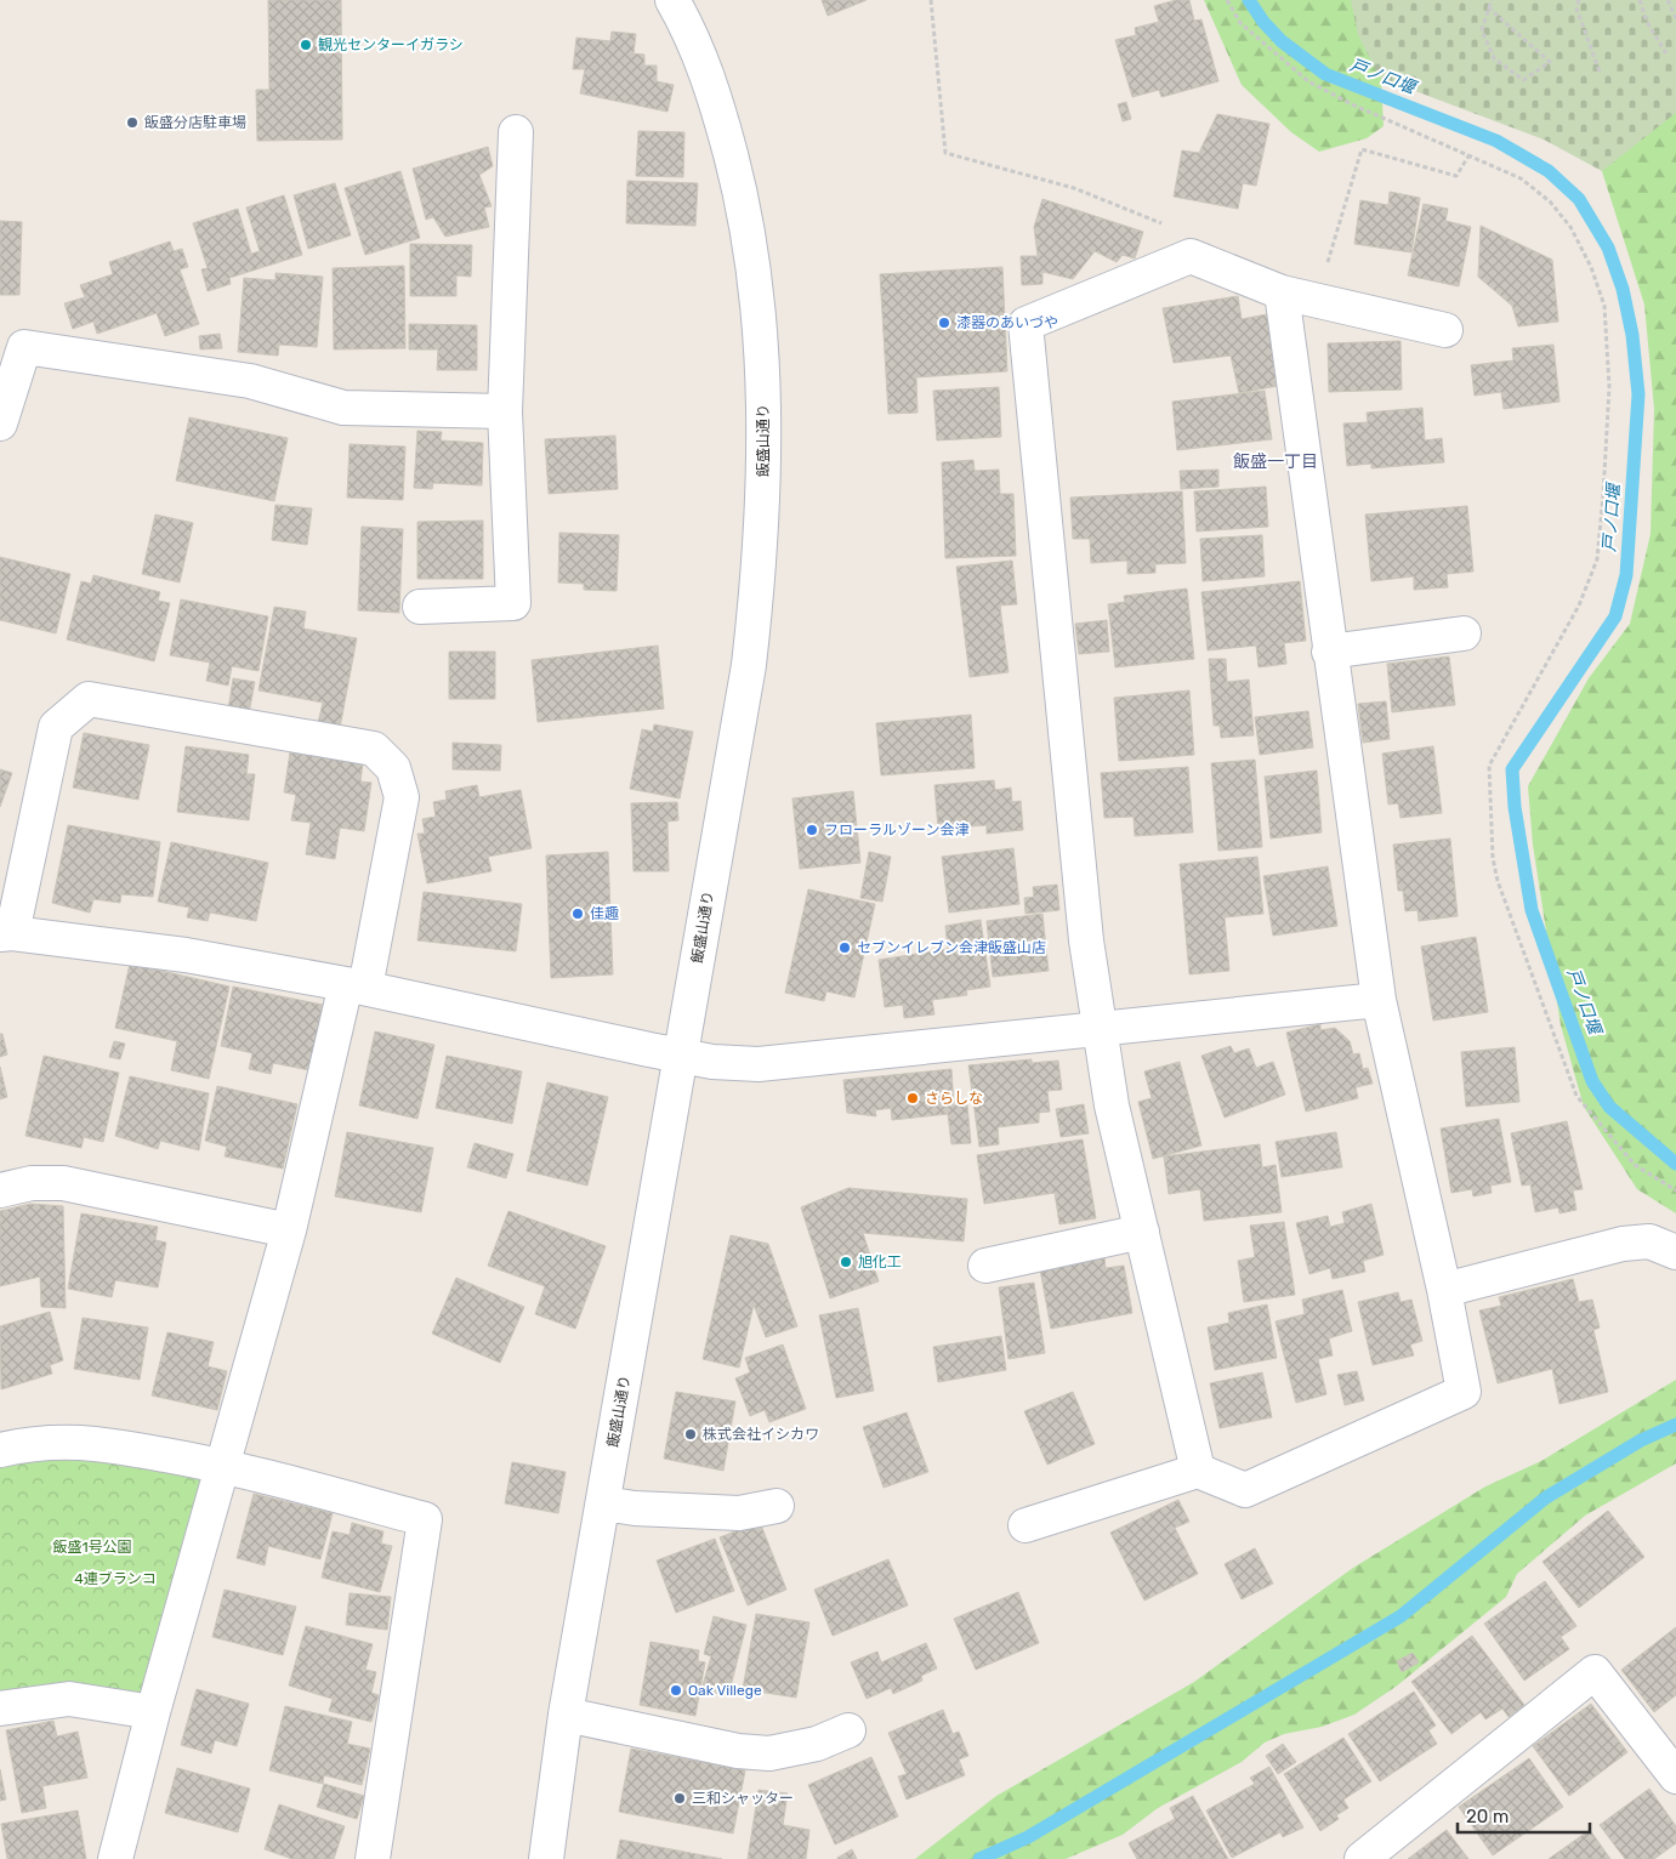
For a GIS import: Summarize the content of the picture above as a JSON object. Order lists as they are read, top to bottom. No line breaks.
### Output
{"streets":{"street":["飯盛山通り"]},"districts":["飯盛一丁目"],"water":["戸ノ口堰"],"parks":["飯盛1号公園","4連ブランコ"],"places":["観光センターイガラシ","飯盛分店駐車場","漆器のあいづや","フローラルゾーン会津","佳趣","セブンイレブン会津飯盛山店","さらしな","旭化工","株式会社イシカワ","Oak Villege","三和シャッター"],"scale_bar":"20 m"}
